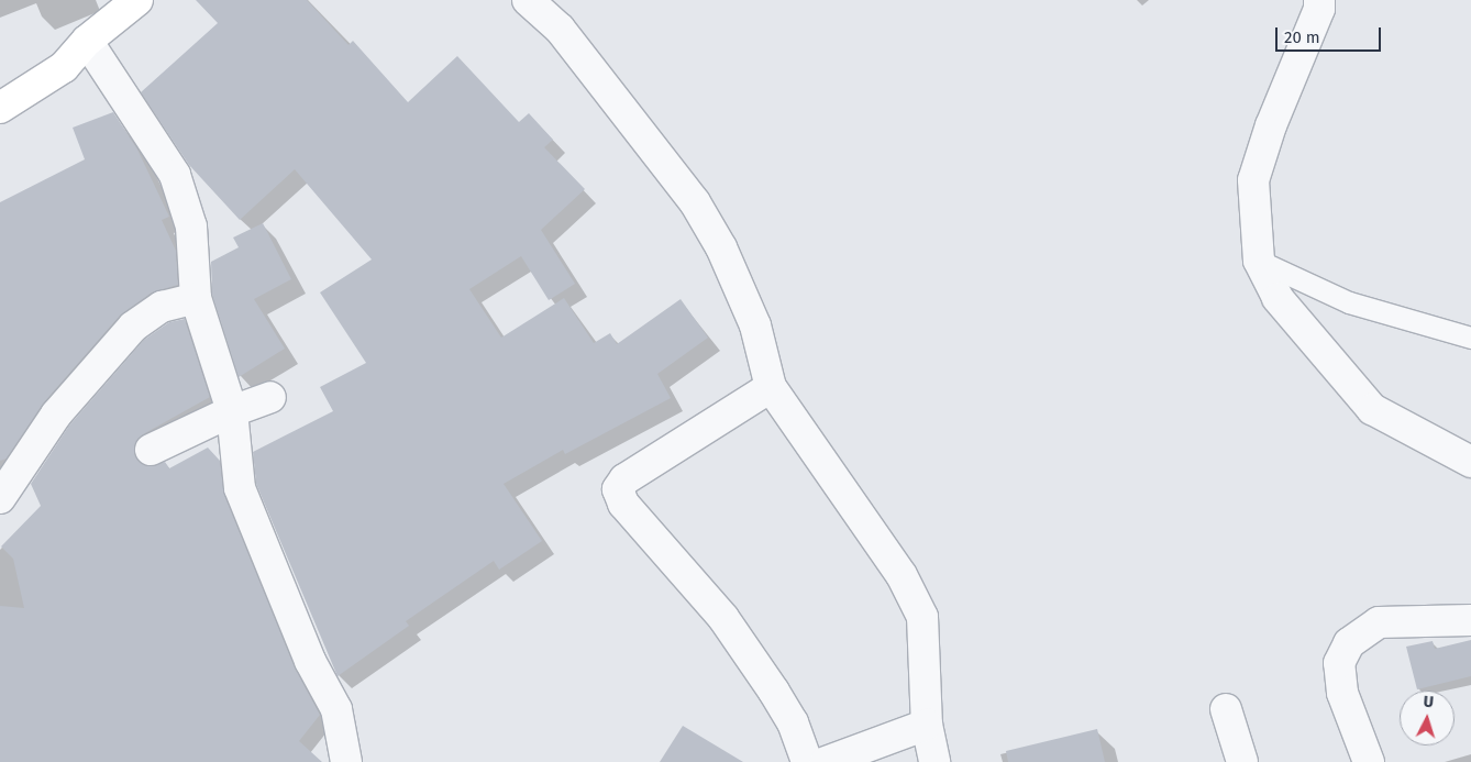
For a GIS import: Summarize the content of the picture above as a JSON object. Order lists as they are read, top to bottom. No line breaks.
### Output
{"scale_bar":"20 m","north":"top"}
